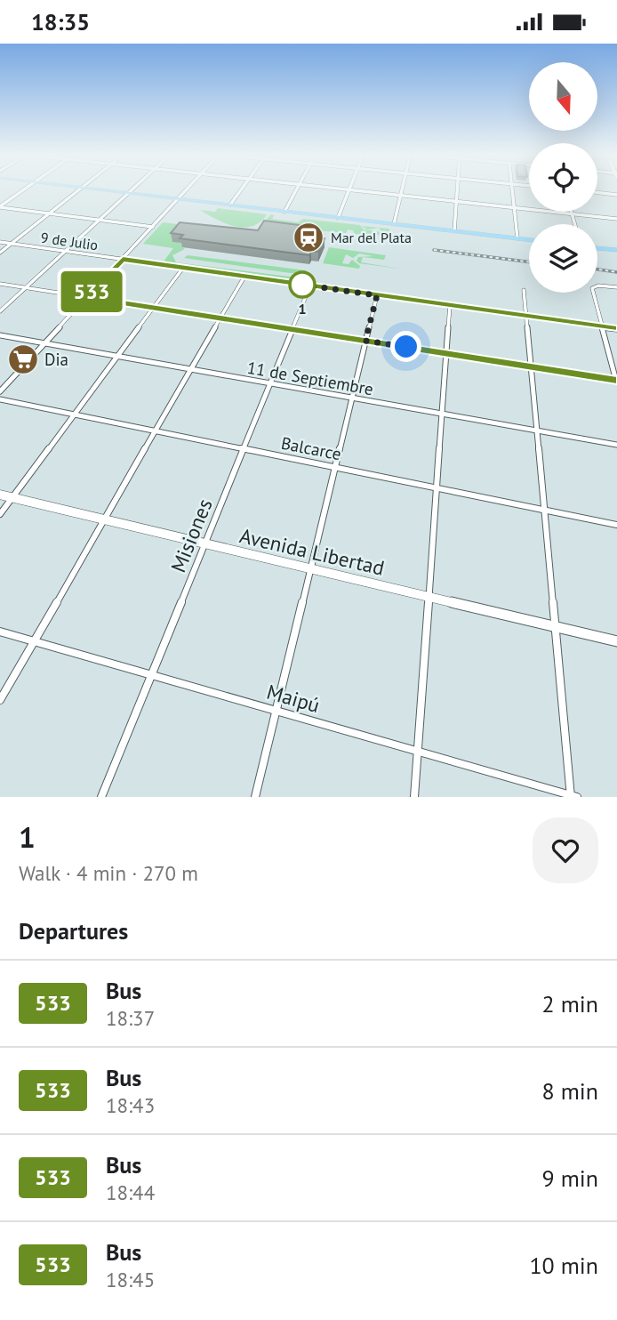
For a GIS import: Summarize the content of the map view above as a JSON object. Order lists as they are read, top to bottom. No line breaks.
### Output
{"streets":{"main road":["Avenida Libertad"],"street":["9 de Julio","11 de Septiembre","Balcarce","Misiones","Maipú"]},"crossings":[["9 de Julio","Misiones"],["11 de Septiembre","Misiones"],["Balcarce","Misiones"],["Misiones","Avenida Libertad"],["Misiones","Maipú"]],"places":{"station":["Mar del Plata"],"other":["1"],"supermarket":["Dia"]},"lines":["bus line 533"],"north":"bottom","page":{"status":"18:35","on_map":"533","heading":[["1","Walk · 4 min · 270 m"],"Departures"],"list":[{"mark":"533","name":"Bus","note":"18:37","value":"2 min"},{"mark":"533","name":"Bus","note":"18:43","value":"8 min"},{"mark":"533","name":"Bus","note":"18:44","value":"9 min"},{"mark":"533","name":"Bus","note":"18:45","value":"10 min"}]}}
